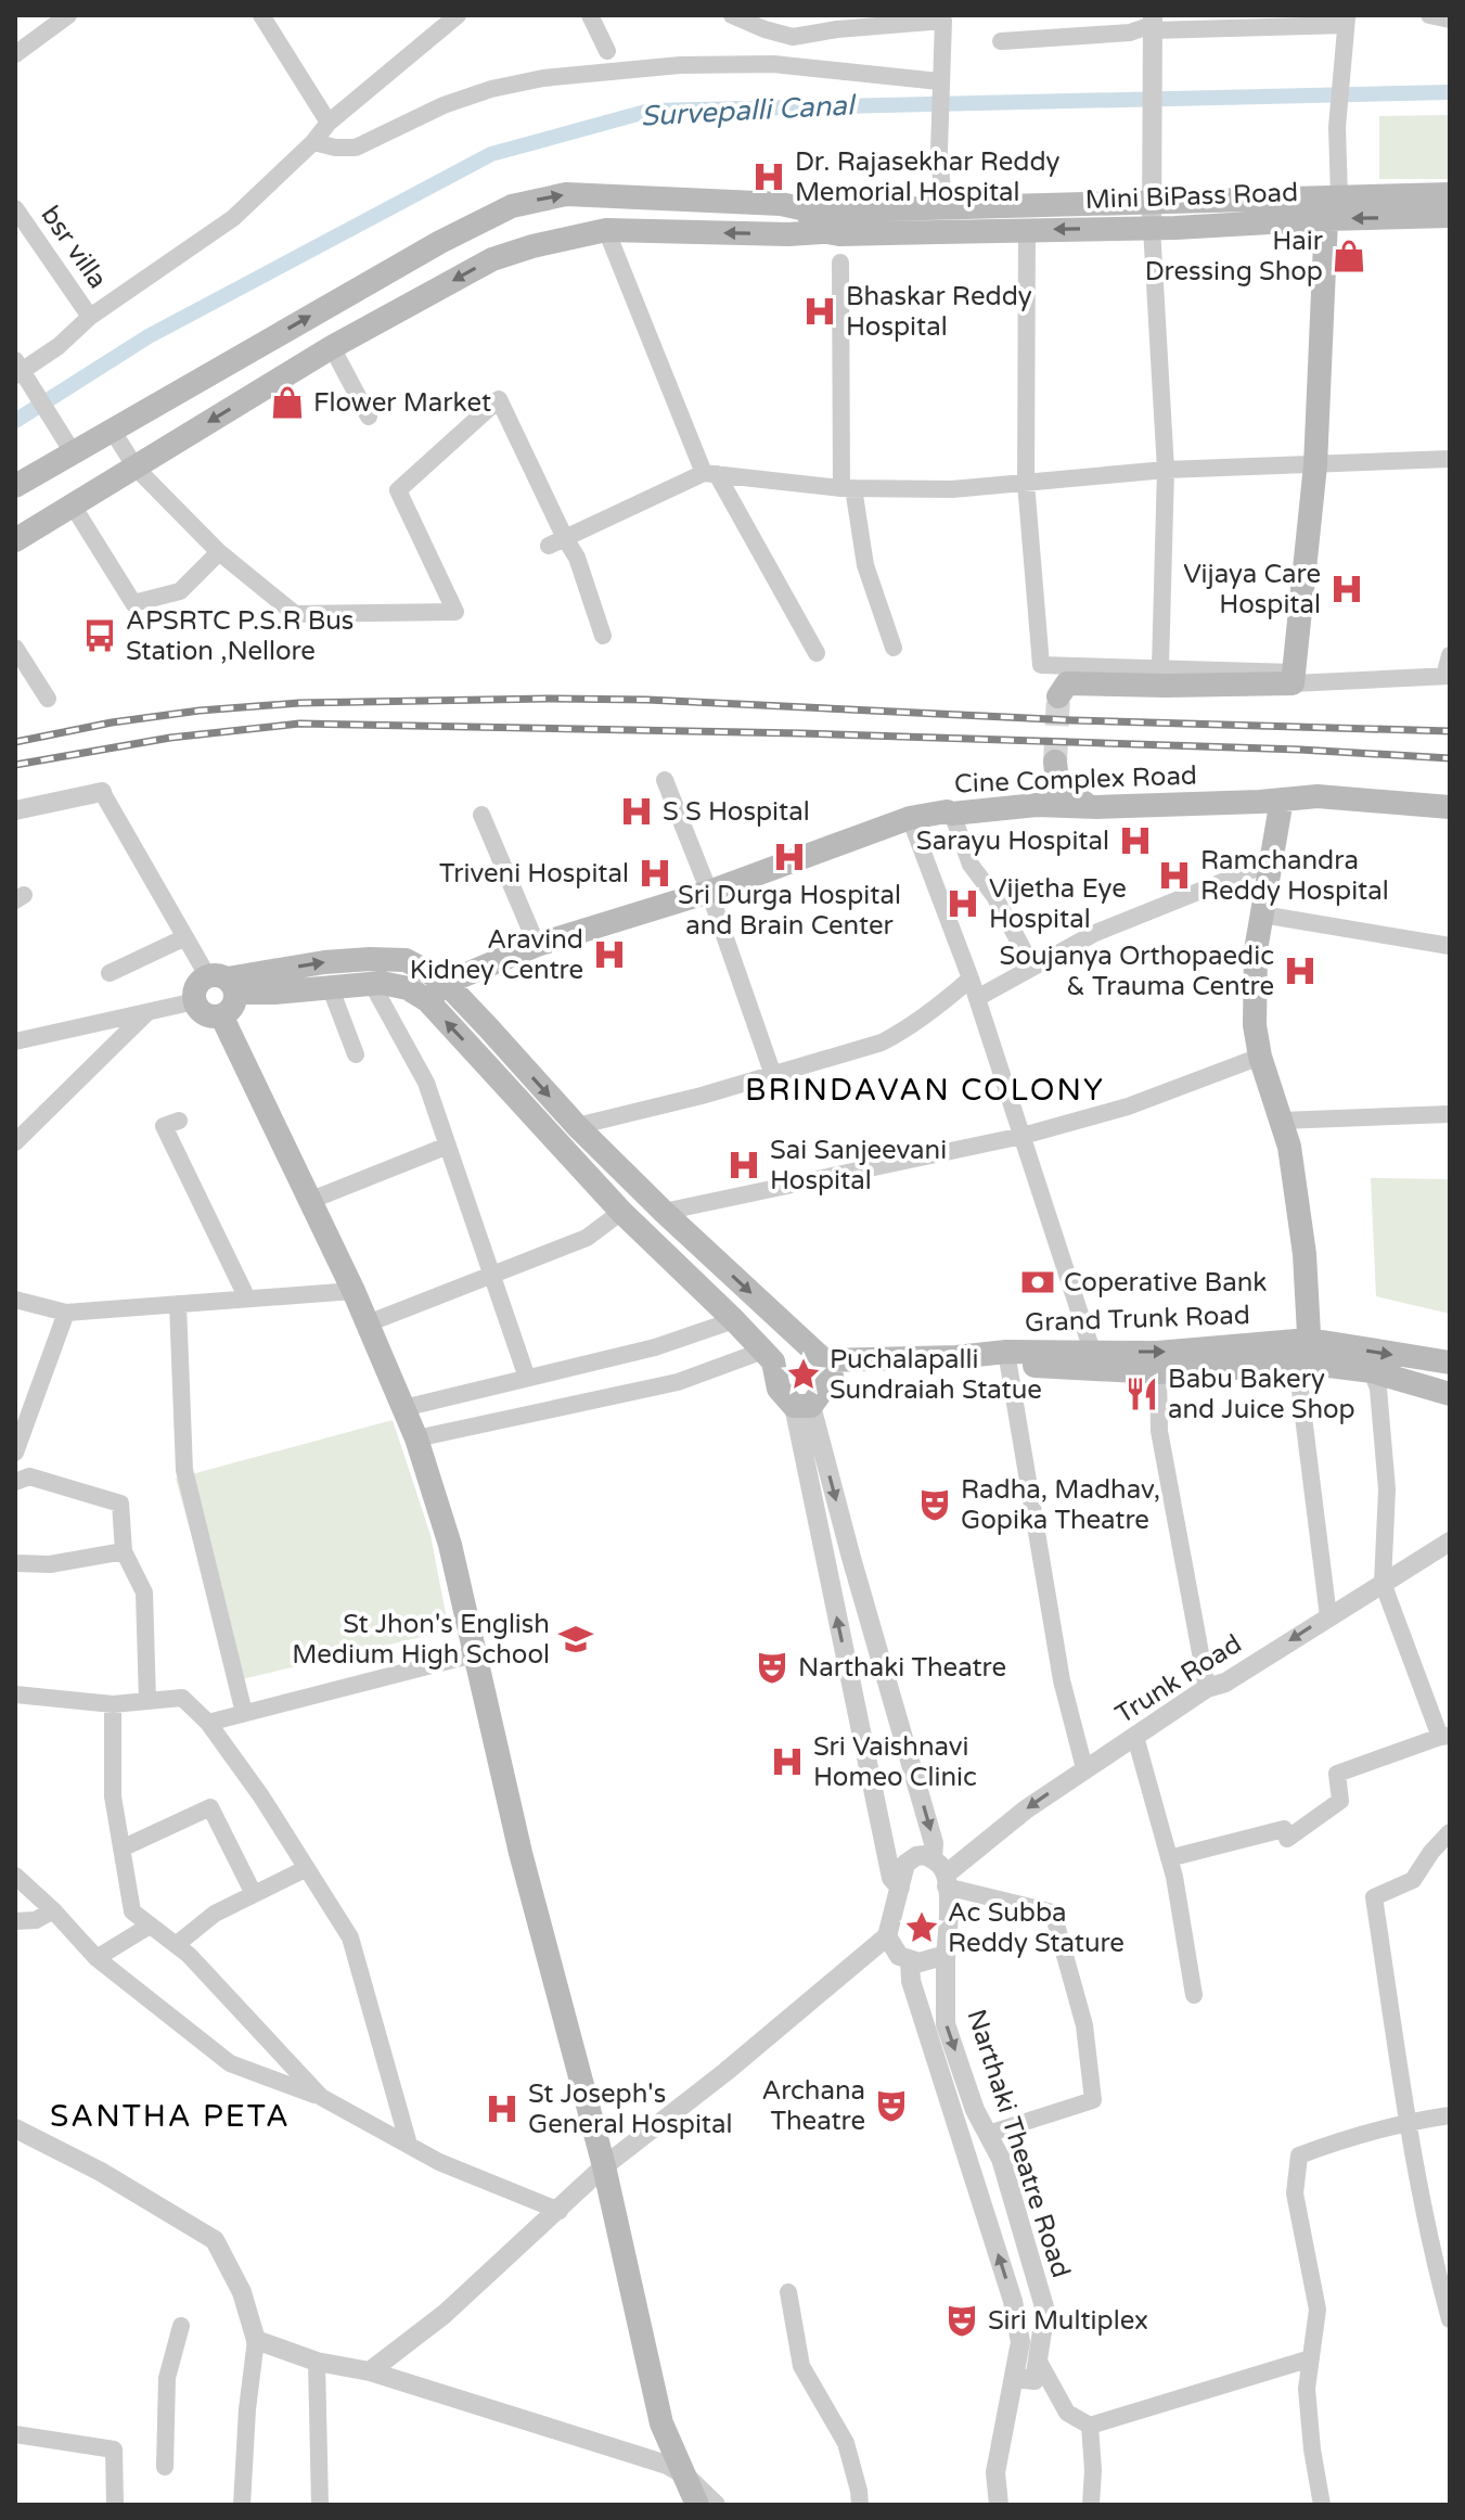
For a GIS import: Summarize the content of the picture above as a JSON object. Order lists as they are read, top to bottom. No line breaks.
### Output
{"streets":{"main road":["Mini BiPass Road","Cine Complex Road","Grand Trunk Road"],"street":["bsr villa","Trunk Road","Narthaki Theatre Road"]},"crossings":[["Trunk Road","Narthaki Theatre Road"]],"districts":["BRINDAVAN COLONY","SANTHA PETA"],"water":["Survepalli Canal"],"places":{"hospital":["Dr. Rajasekhar Reddy Memorial Hospital","Bhaskar Reddy Hospital","Vijaya Care Hospital","S S Hospital","Sarayu Hospital","Sri Durga Hospital and Brain Center","Triveni Hospital","Ramchandra Reddy Hospital","Vijetha Eye Hospital","Aravind Kidney Centre","Soujanya Orthopaedic & Trauma Centre","Sai Sanjeevani Hospital","Sri Vaishnavi Homeo Clinic","St Joseph's General Hospital"],"shop":["Hair Dressing Shop","Flower Market"],"bus stop":["APSRTC P.S.R Bus Station ,Nellore"],"bank":["Coperative Bank"],"place":["Puchalapalli Sundraiah Statue","Ac Subba Reddy Stature"],"restaurant":["Babu Bakery and Juice Shop"],"theatre":["Radha, Madhav, Gopika Theatre","Narthaki Theatre","Archana Theatre","Siri Multiplex"],"school or university":["St Jhon's English Medium High School"]}}
